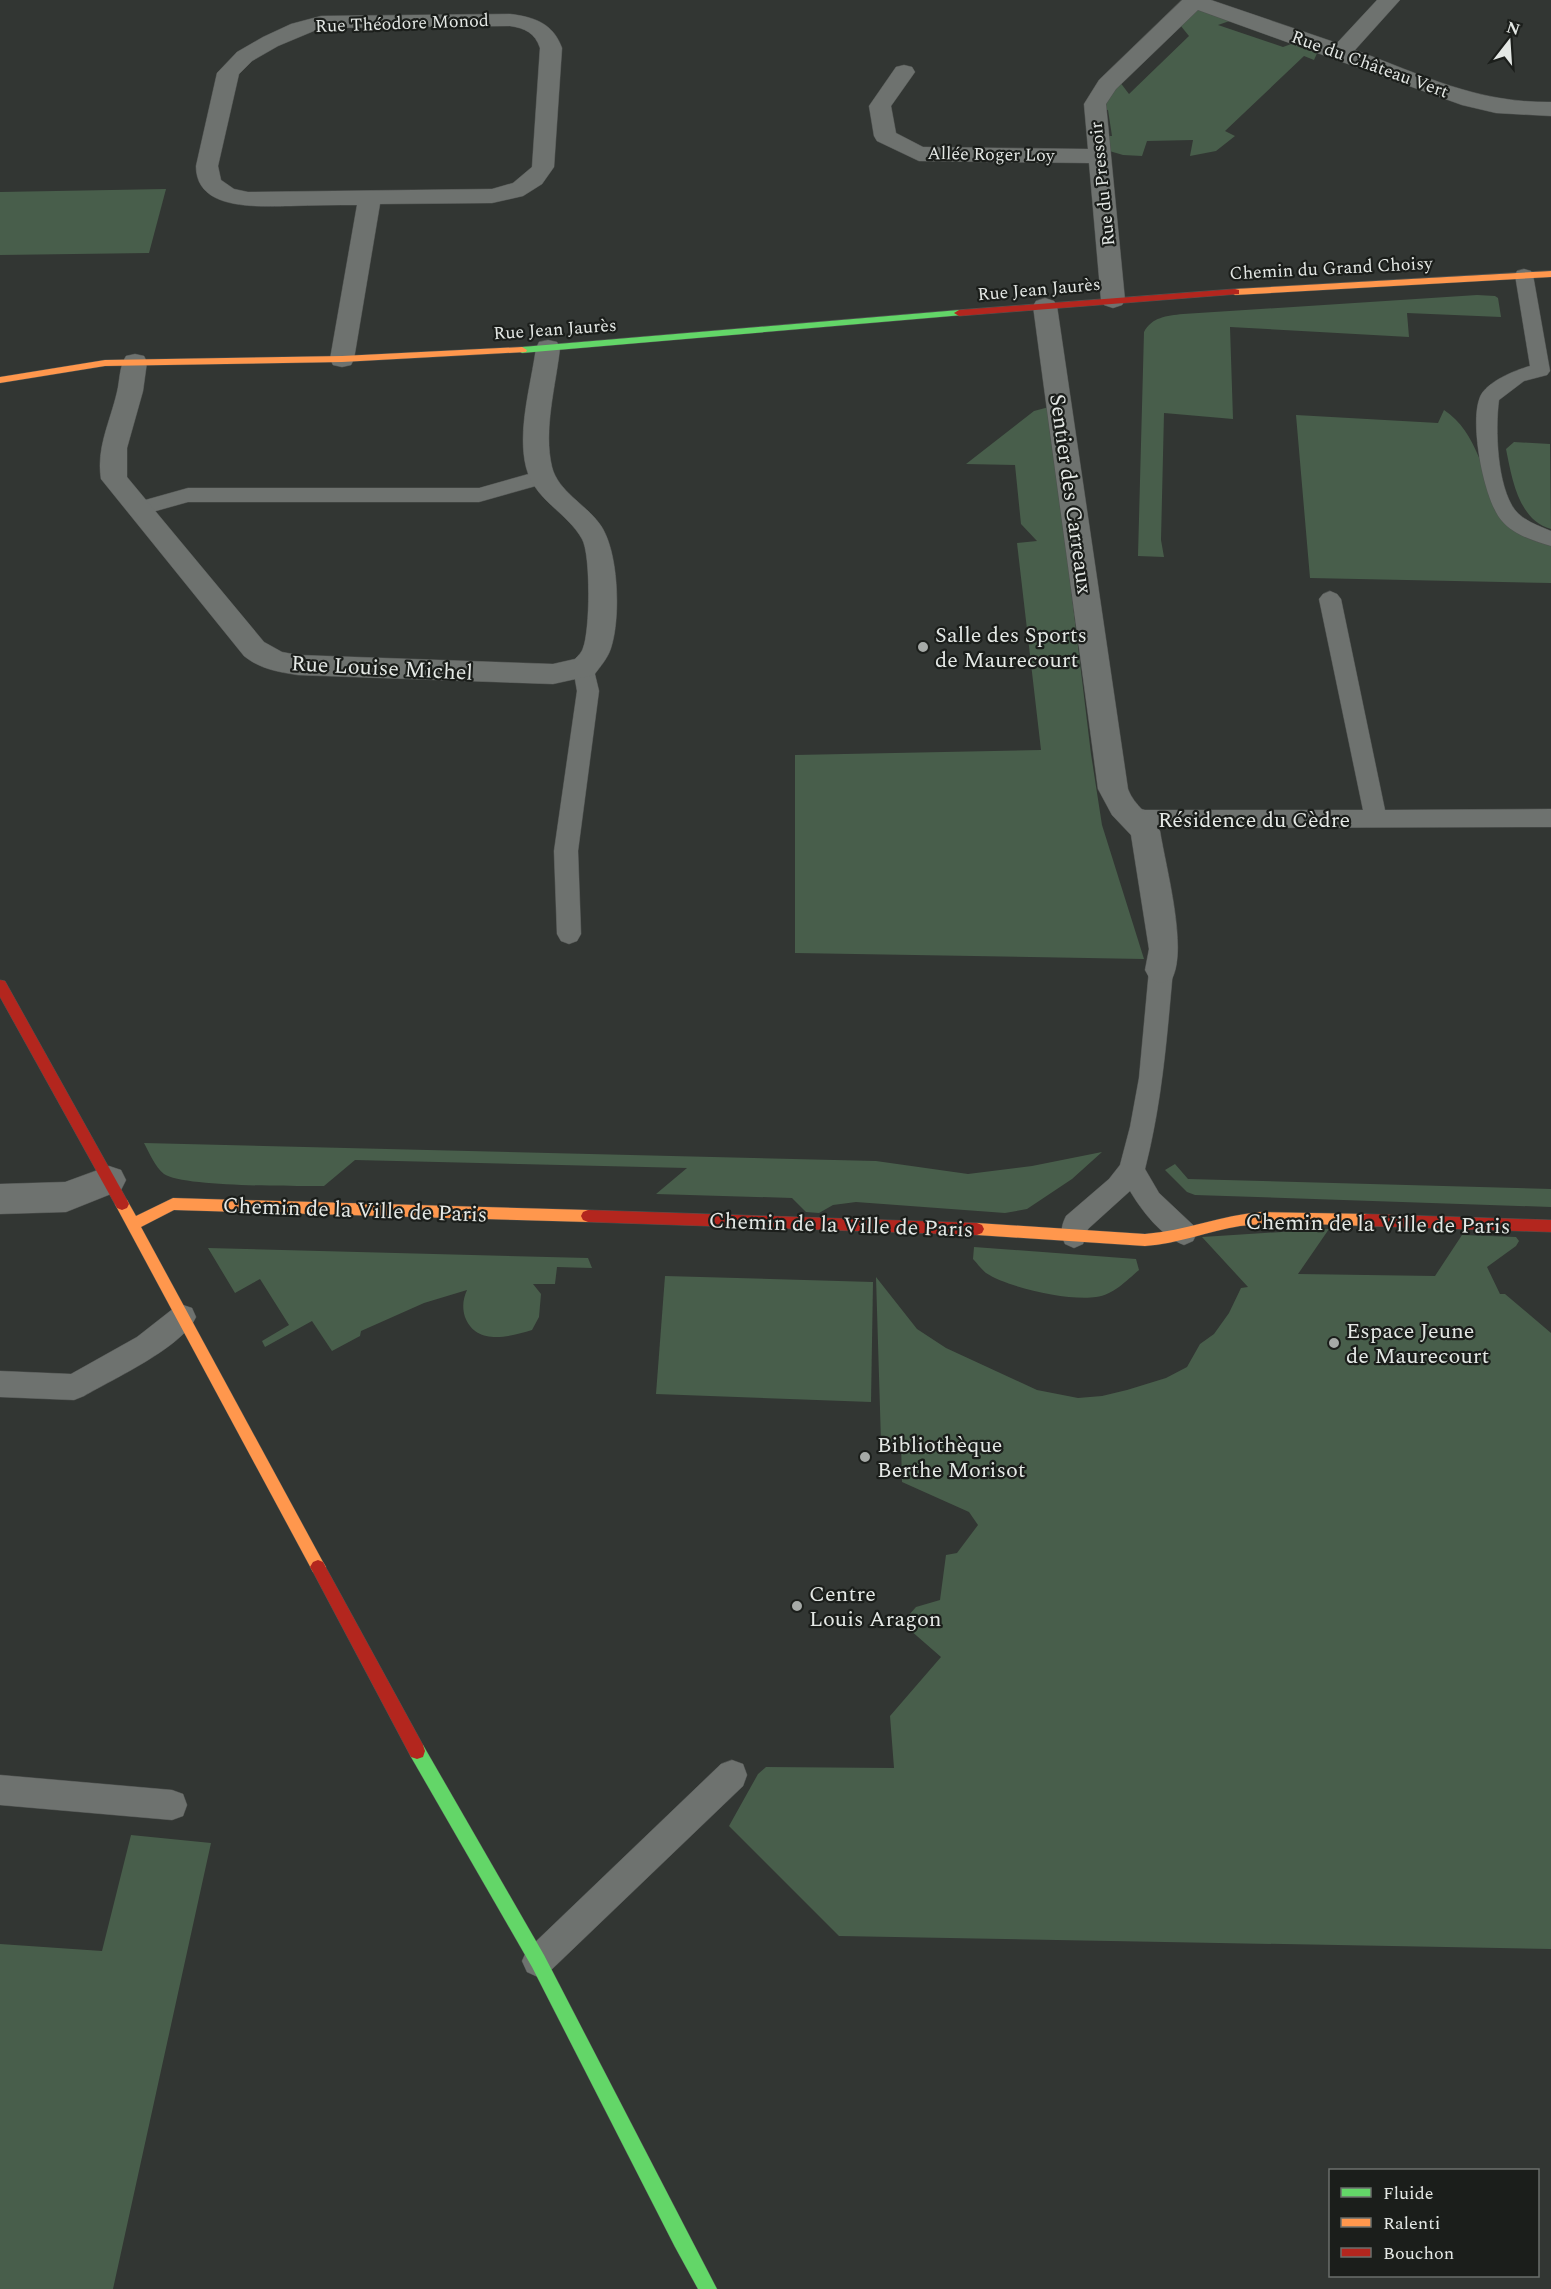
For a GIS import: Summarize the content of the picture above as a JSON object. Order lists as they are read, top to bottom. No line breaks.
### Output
{"streets":{"street":["Rue Théodore Monod","Rue du Château Vert","Allée Roger Loy","Rue du Pressoir","Chemin du Grand Choisy","Rue Jean Jaurès","Sentier des Carreaux","Rue Louise Michel","Chemin de la Ville de Paris"],"lane":["Résidence du Cèdre"]},"crossings":[["Rue du Château Vert","Rue du Pressoir"],["Allée Roger Loy","Rue du Pressoir"],["Rue du Pressoir","Chemin du Grand Choisy"],["Rue du Pressoir","Rue Jean Jaurès"],["Chemin du Grand Choisy","Rue Jean Jaurès"],["Rue Jean Jaurès","Sentier des Carreaux"],["Rue Jean Jaurès","Rue Louise Michel"],["Sentier des Carreaux","Résidence du Cèdre"]],"places":["Salle des Sports de Maurecourt","Espace Jeune de Maurecourt","Bibliothèque Berthe Morisot","Centre Louis Aragon"],"legend":["Fluide","Ralenti","Bouchon"],"north":"top"}
